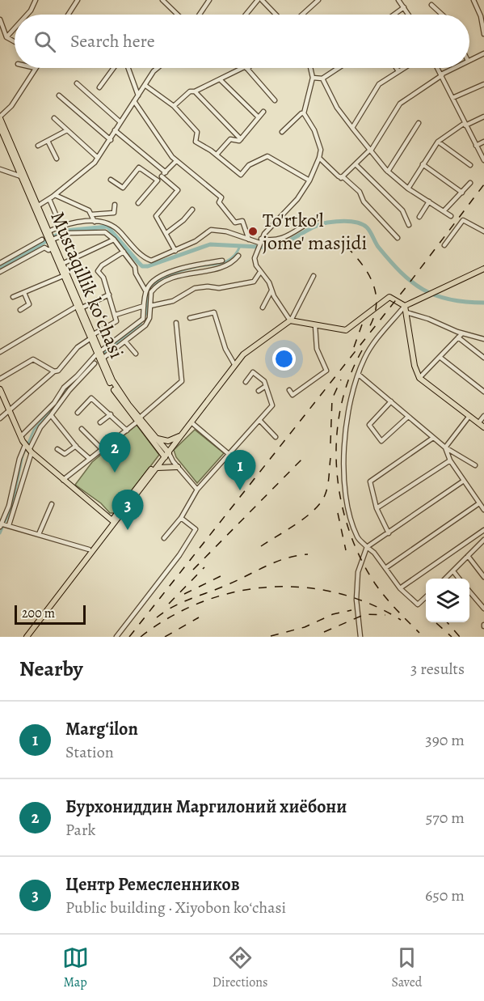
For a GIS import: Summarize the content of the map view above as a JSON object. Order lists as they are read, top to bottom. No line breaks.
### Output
{"streets":{"main road":["Mustaqillik koʻchasi"]},"places":["To'rtko'l jome' masjidi"],"scale_bar":"200 m","page":{"search":"Search here","pins":["2","1","3"],"scale":"200 m","heading":["Nearby","3 results"],"list":[{"mark":"1","name":"Margʻilon","note":"Station","value":"390 m"},{"mark":"2","name":"Бурхониддин Маргилоний хиёбони","note":"Park","value":"570 m"},{"mark":"3","name":"Центр Ремесленников","note":"Public building · Xiyobon koʻchasi","value":"650 m"}],"nav":["Map","Directions","Saved"]}}
